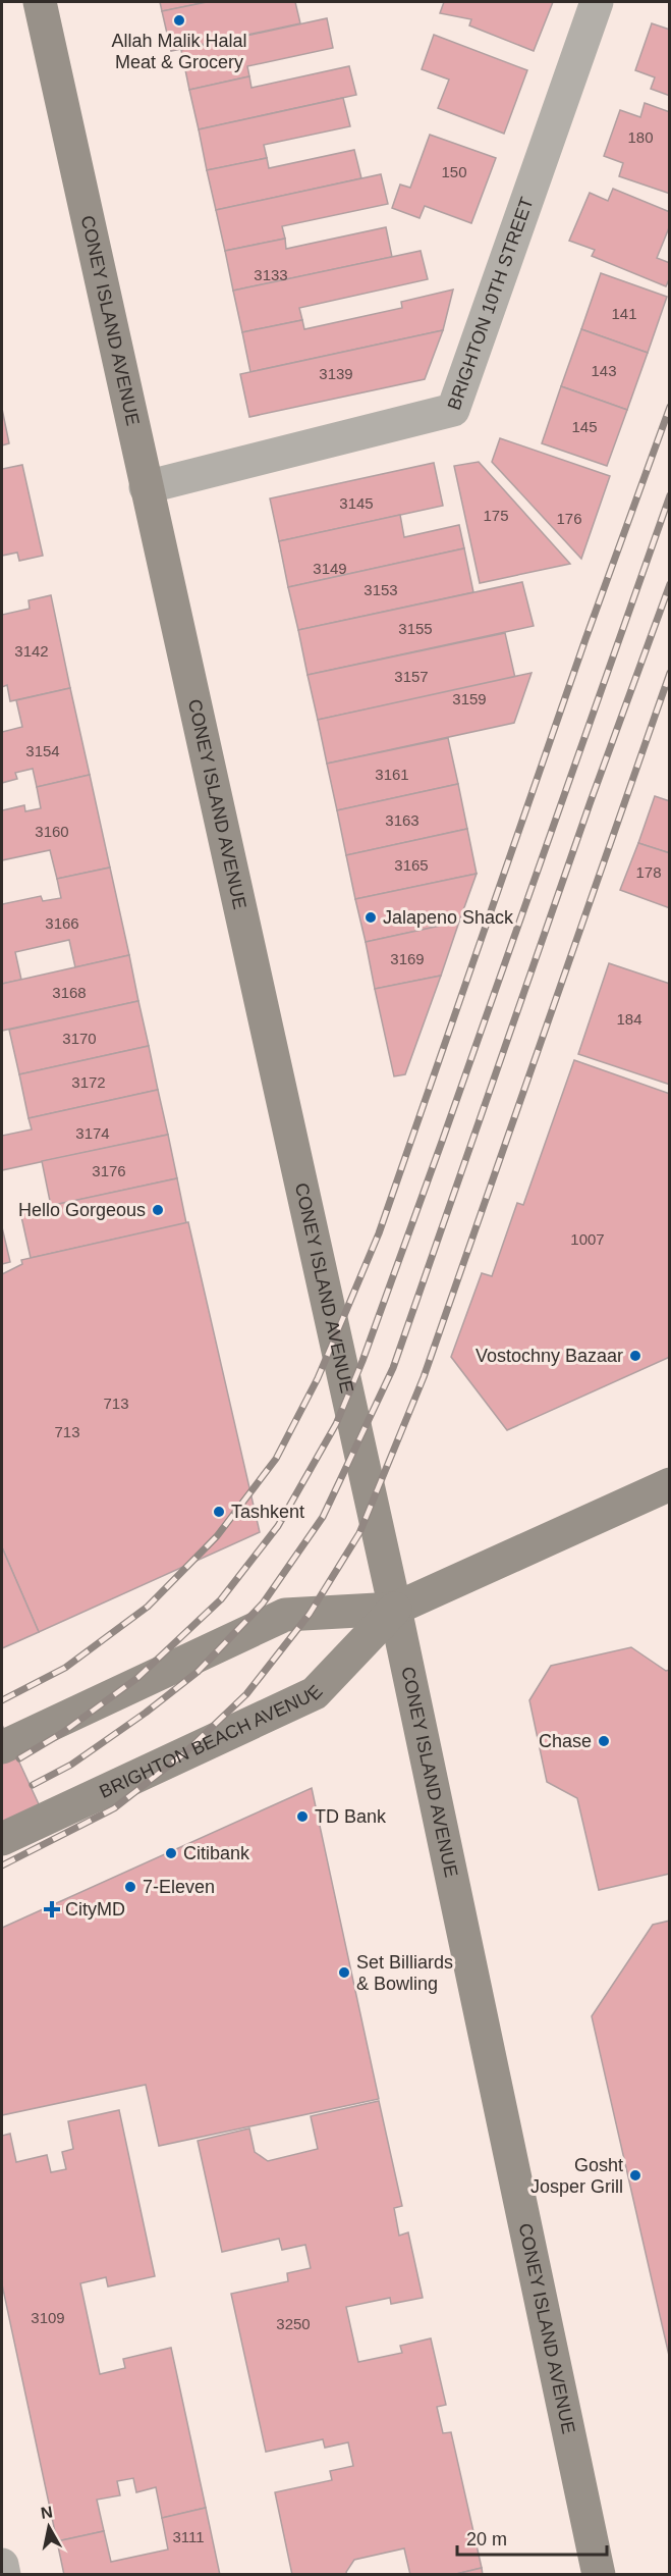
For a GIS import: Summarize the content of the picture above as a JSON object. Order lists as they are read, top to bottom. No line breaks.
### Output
{"streets":{"main road":["CONEY ISLAND AVENUE","BRIGHTON BEACH AVENUE"],"street":["BRIGHTON 10TH STREET"]},"crossings":[["BRIGHTON 10TH STREET","CONEY ISLAND AVENUE"],["CONEY ISLAND AVENUE","BRIGHTON BEACH AVENUE"]],"places":{"other":["Allah Malik Halal Meat & Grocery","Jalapeno Shack","Hello Gorgeous","Vostochny Bazaar","Tashkent","Chase","TD Bank","Citibank","7-Eleven","Set Billiards & Bowling","Gosht Josper Grill"],"health":["CityMD"]},"house_numbers":["180","150","3133","141","143","3139","145","3145","175","176","3149","3153","3155","3142","3157","3159","3154","3161","3163","3160","3165","178","3166","3169","3168","184","3170","3172","3174","3176","1007","713","713","3109","3250","3111"],"scale_bar":"20 m","north":"top"}
